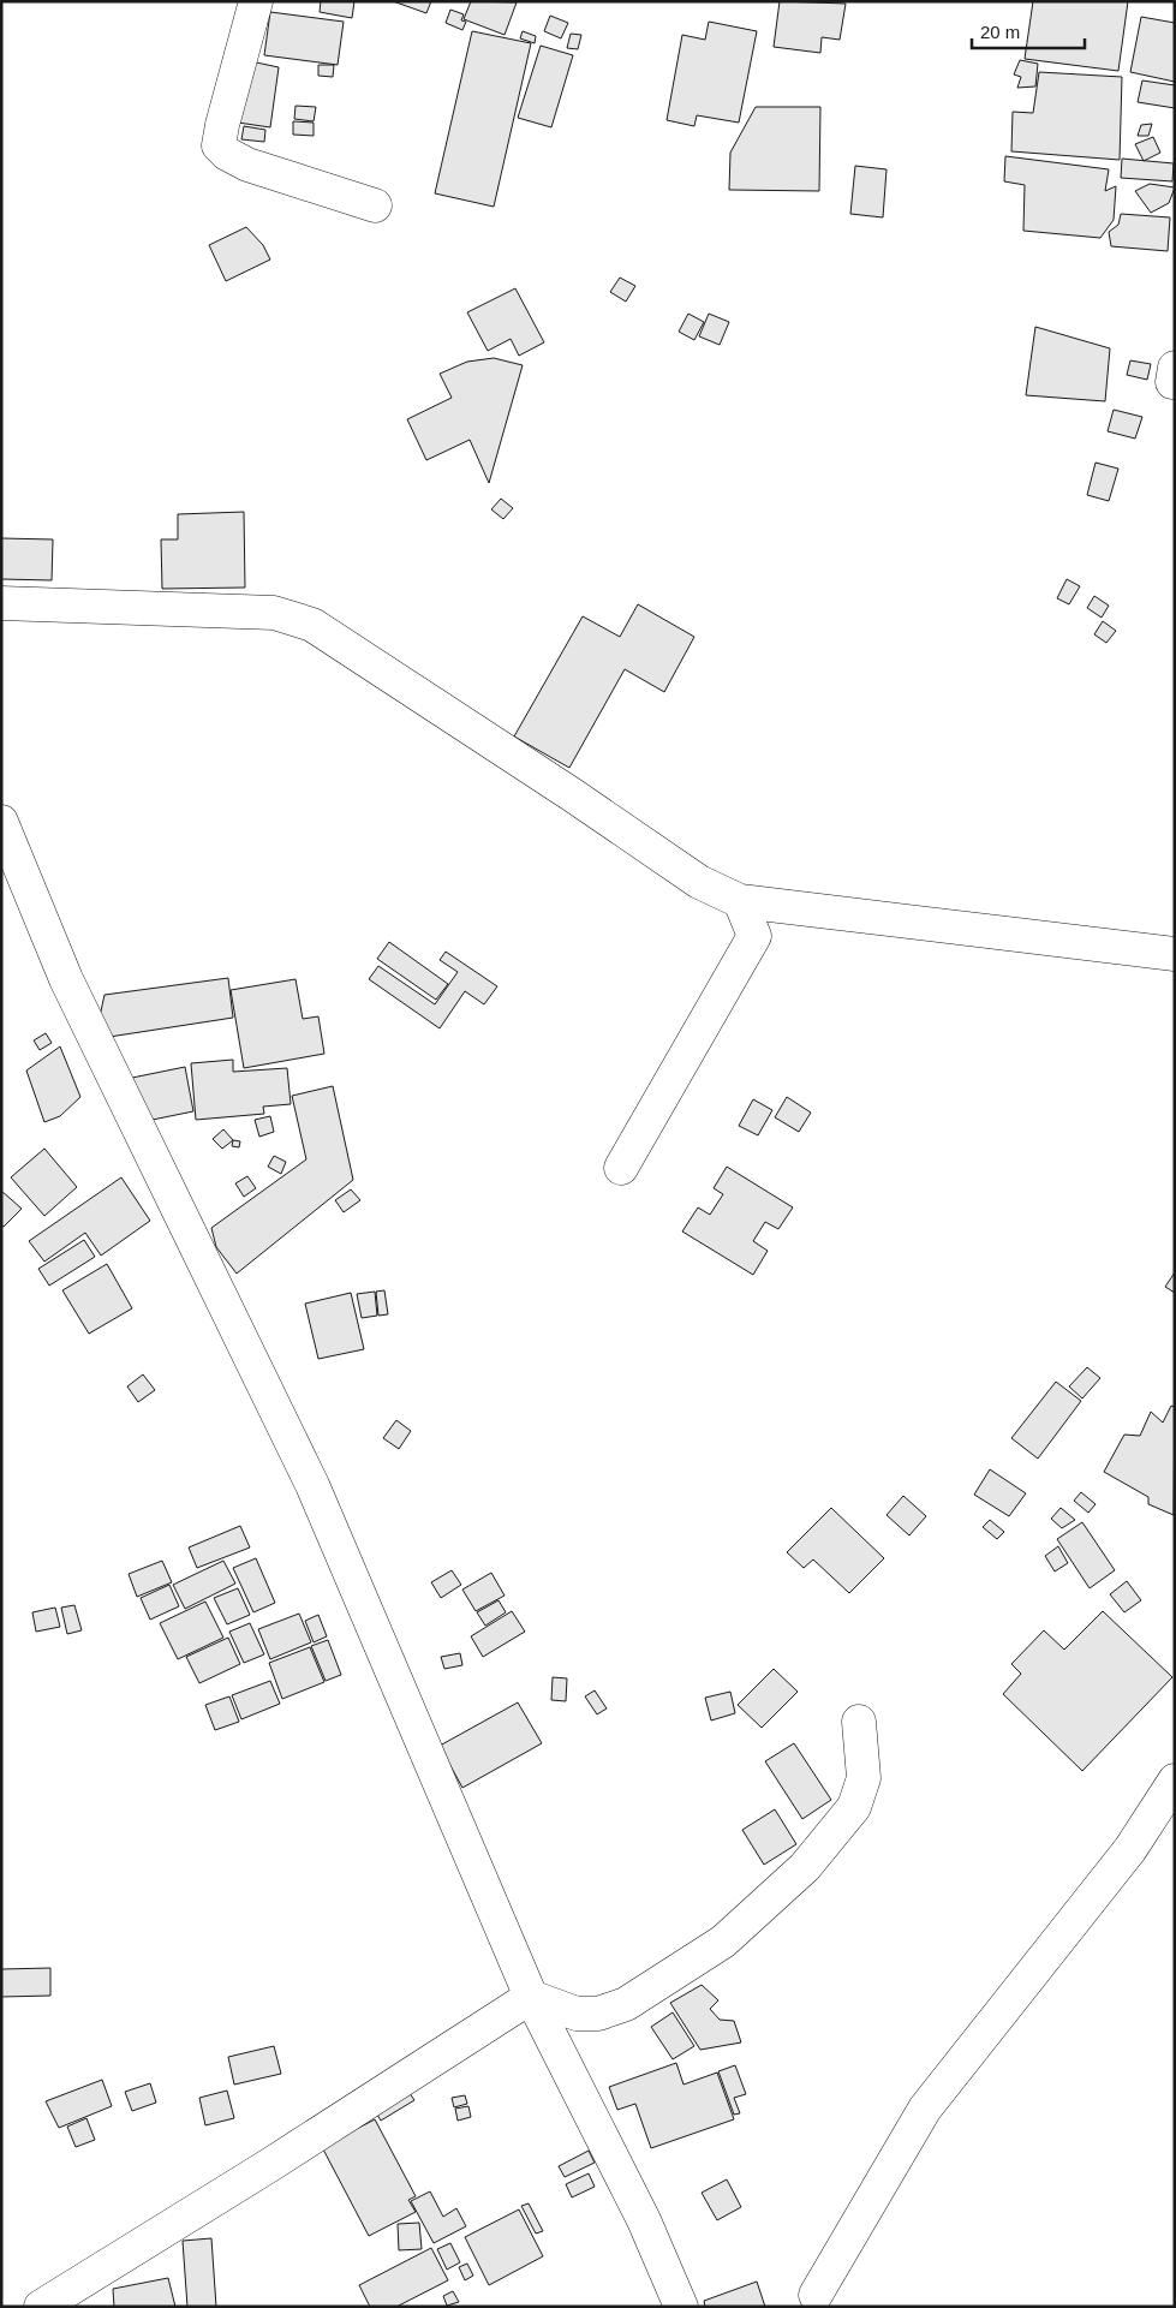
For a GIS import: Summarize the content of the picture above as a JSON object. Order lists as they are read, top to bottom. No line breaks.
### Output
{"scale_bar":"20 m"}
